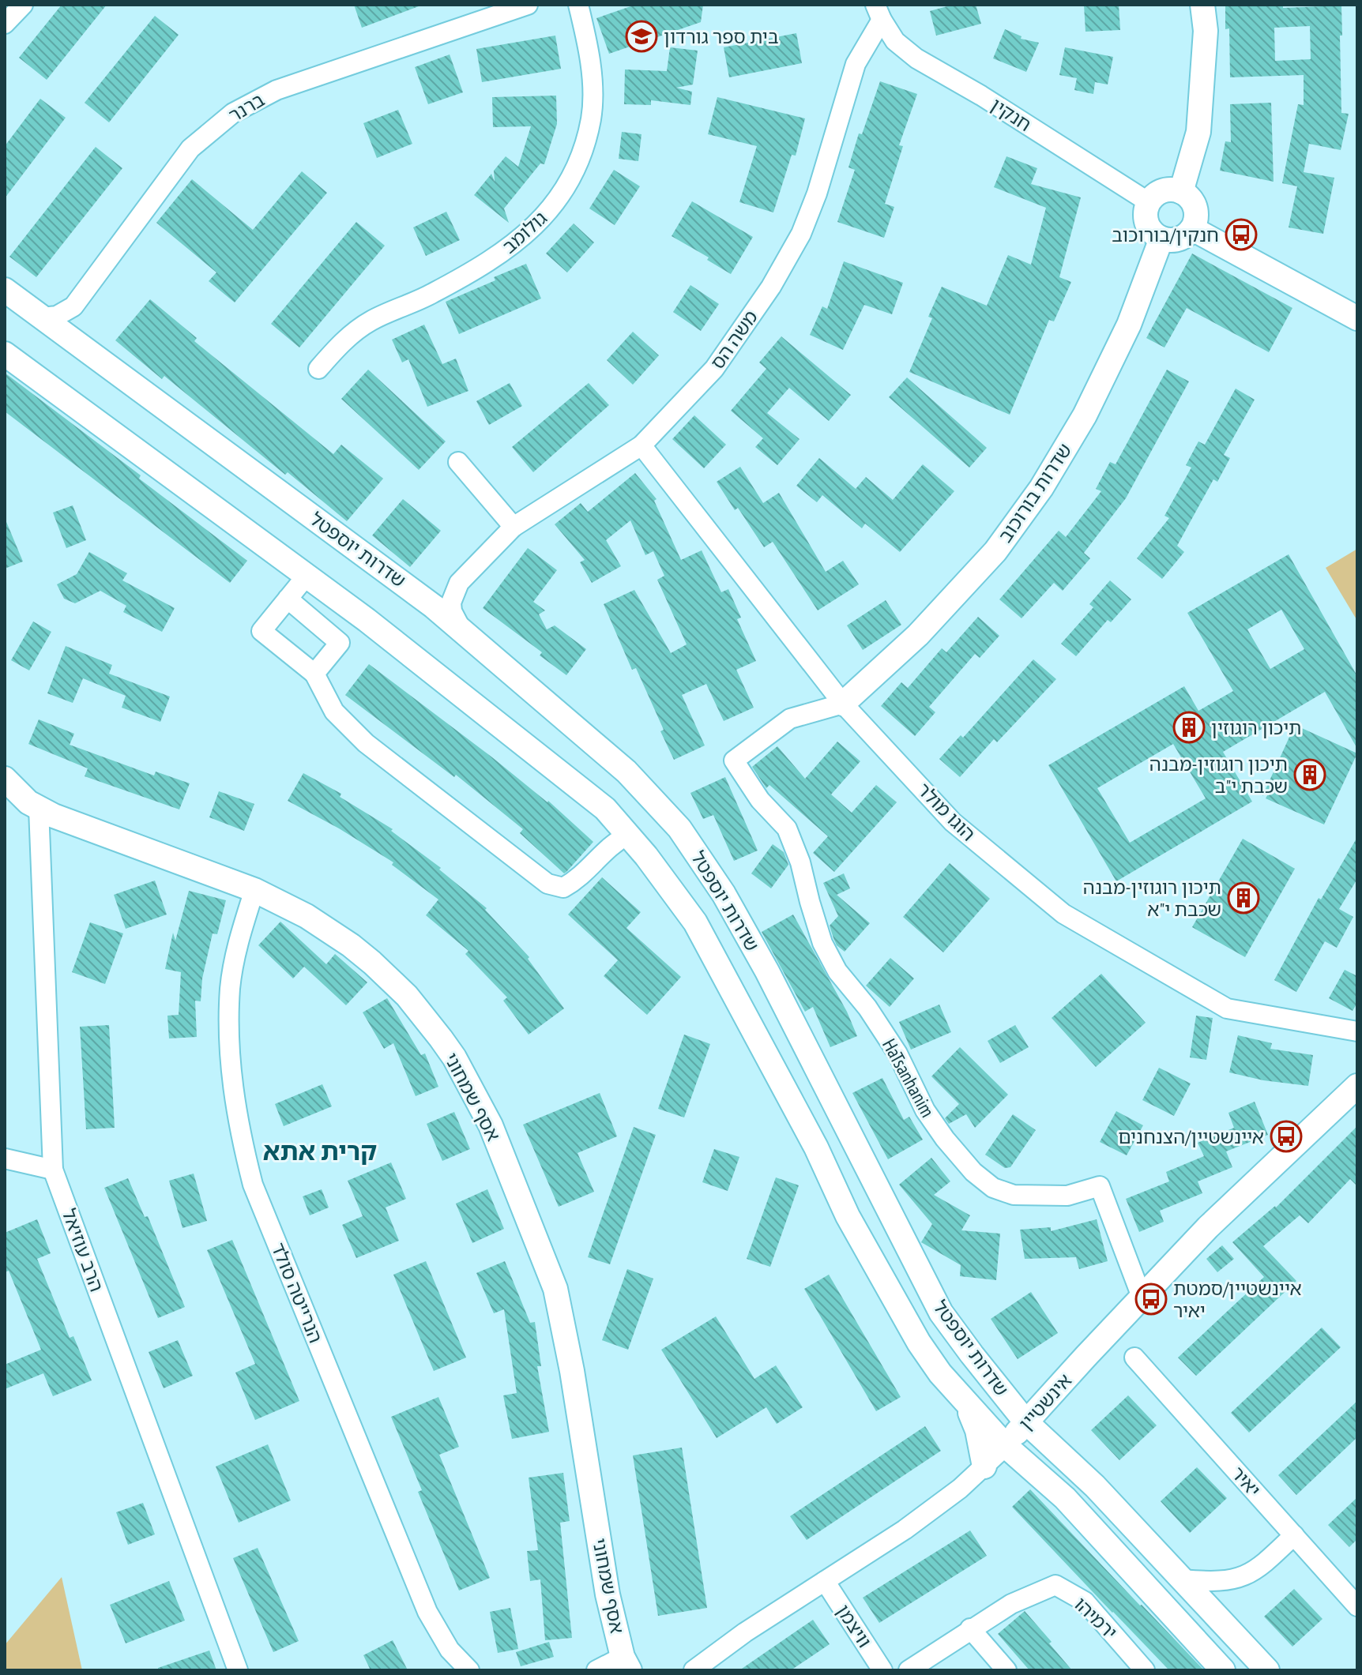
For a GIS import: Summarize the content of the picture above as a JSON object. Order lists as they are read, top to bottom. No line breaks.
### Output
{"streets":{"street":["ברנר","חנקין","גולומב","משה הס","שדרות בורוכוב","שדרות יוספטל","הוגו מולר","HaTsanhanim","אסף שמחוני","הרב עוזיאל","הנרייטה סולד","אינשטיין","יאיר","ירמיהו","וויצמן"]},"crossings":[["ברנר","שדרות יוספטל"],["חנקין","משה הס"],["חנקין","שדרות בורוכוב"],["משה הס","הוגו מולר"],["שדרות בורוכוב","הוגו מולר"],["שדרות בורוכוב","HaTsanhanim"],["שדרות יוספטל","אינשטיין"],["הוגו מולר","HaTsanhanim"],["HaTsanhanim","אינשטיין"],["אסף שמחוני","הרב עוזיאל"],["אסף שמחוני","הנרייטה סולד"],["אינשטיין","וויצמן"]],"districts":["קרית אתא"],"places":{"school or university":["בית ספר גורדון"],"bus stop":["חנקין/בורוכוב","איינשטיין/הצנחנים","איינשטיין/סמטת יאיר"],"building":["תיכון רוגוזין","תיכון רוגוזין-מבנה שכבת י\"ב","תיכון רוגוזין-מבנה שכבת י\"א"]}}
